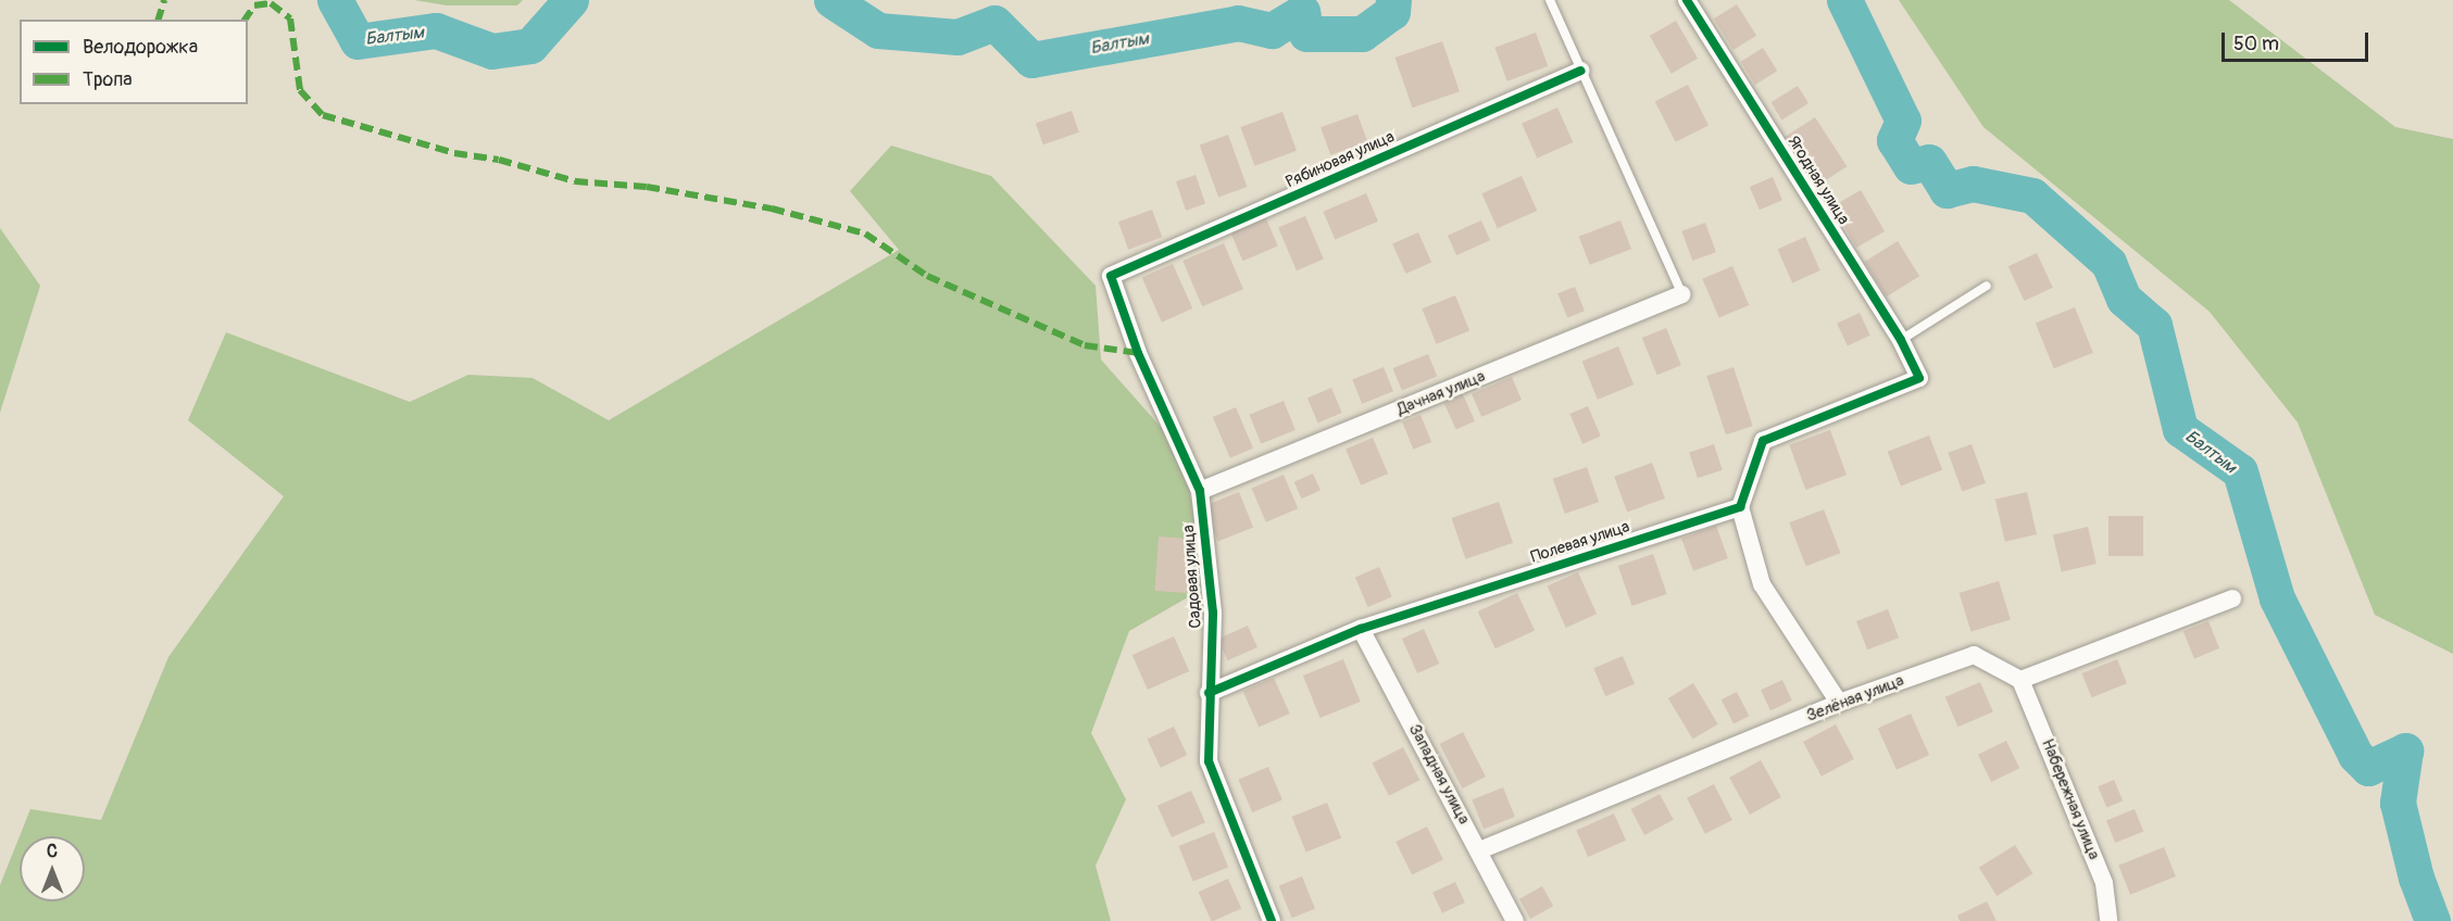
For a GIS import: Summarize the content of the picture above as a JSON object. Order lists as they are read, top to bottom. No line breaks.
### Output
{"streets":{"street":["Рябиновая улица","Ягодная улица","Дачная улица","Полевая улица","Садовая улица","Зелёная улица","Западная улица","Набережная улица"]},"crossings":[["Рябиновая улица","Садовая улица"],["Ягодная улица","Полевая улица"],["Дачная улица","Садовая улица"],["Полевая улица","Садовая улица"],["Полевая улица","Западная улица"],["Зелёная улица","Западная улица"],["Зелёная улица","Набережная улица"]],"water":["Балтым"],"legend":["Велодорожка","Тропа"],"scale_bar":"50 m","north":"top"}
